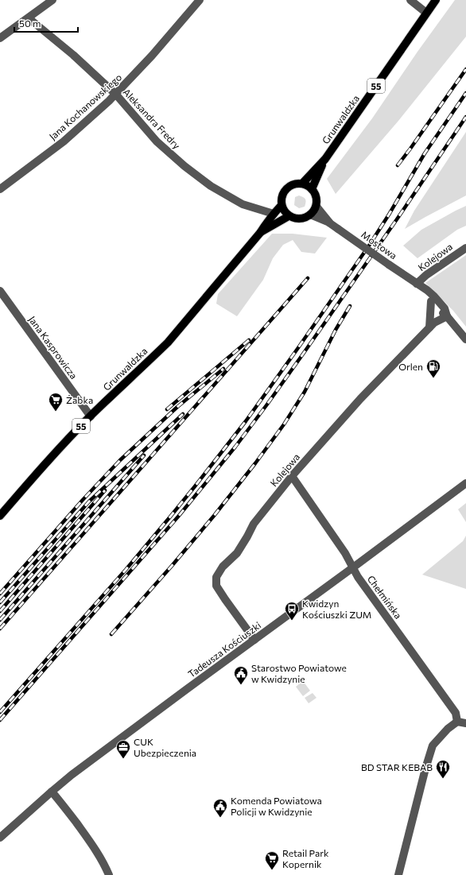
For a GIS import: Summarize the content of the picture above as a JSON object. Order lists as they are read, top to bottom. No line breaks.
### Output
{"streets":{"main road":["55","Grunwaldzka"],"street":["Jana Kochanowskiego","Aleksandra Fredry","Mostowa","Kolejowa","Jana Kasprowicza","Chełmińska","Tadeusza Kościuszki"]},"crossings":[["55","Grunwaldzka"],["55","Mostowa"],["Jana Kochanowskiego","Aleksandra Fredry"],["Aleksandra Fredry","Grunwaldzka"],["Grunwaldzka","Mostowa"],["Grunwaldzka","Jana Kasprowicza"],["Mostowa","Kolejowa"],["Kolejowa","Chełmińska"],["Kolejowa","Tadeusza Kościuszki"],["Chełmińska","Tadeusza Kościuszki"]],"places":{"fuel station":["Orlen"],"supermarket":["Żabka","Retail Park Kopernik"],"bus stop":["Kwidzyn Kościuszki ZUM"],"public building":["Starostwo Powiatowe w Kwidzynie","Komenda Powiatowa Policji w Kwidzynie"],"office":["CUK Ubezpieczenia"],"restaurant":["BD STAR KEBAB"]},"scale_bar":"50 m"}
